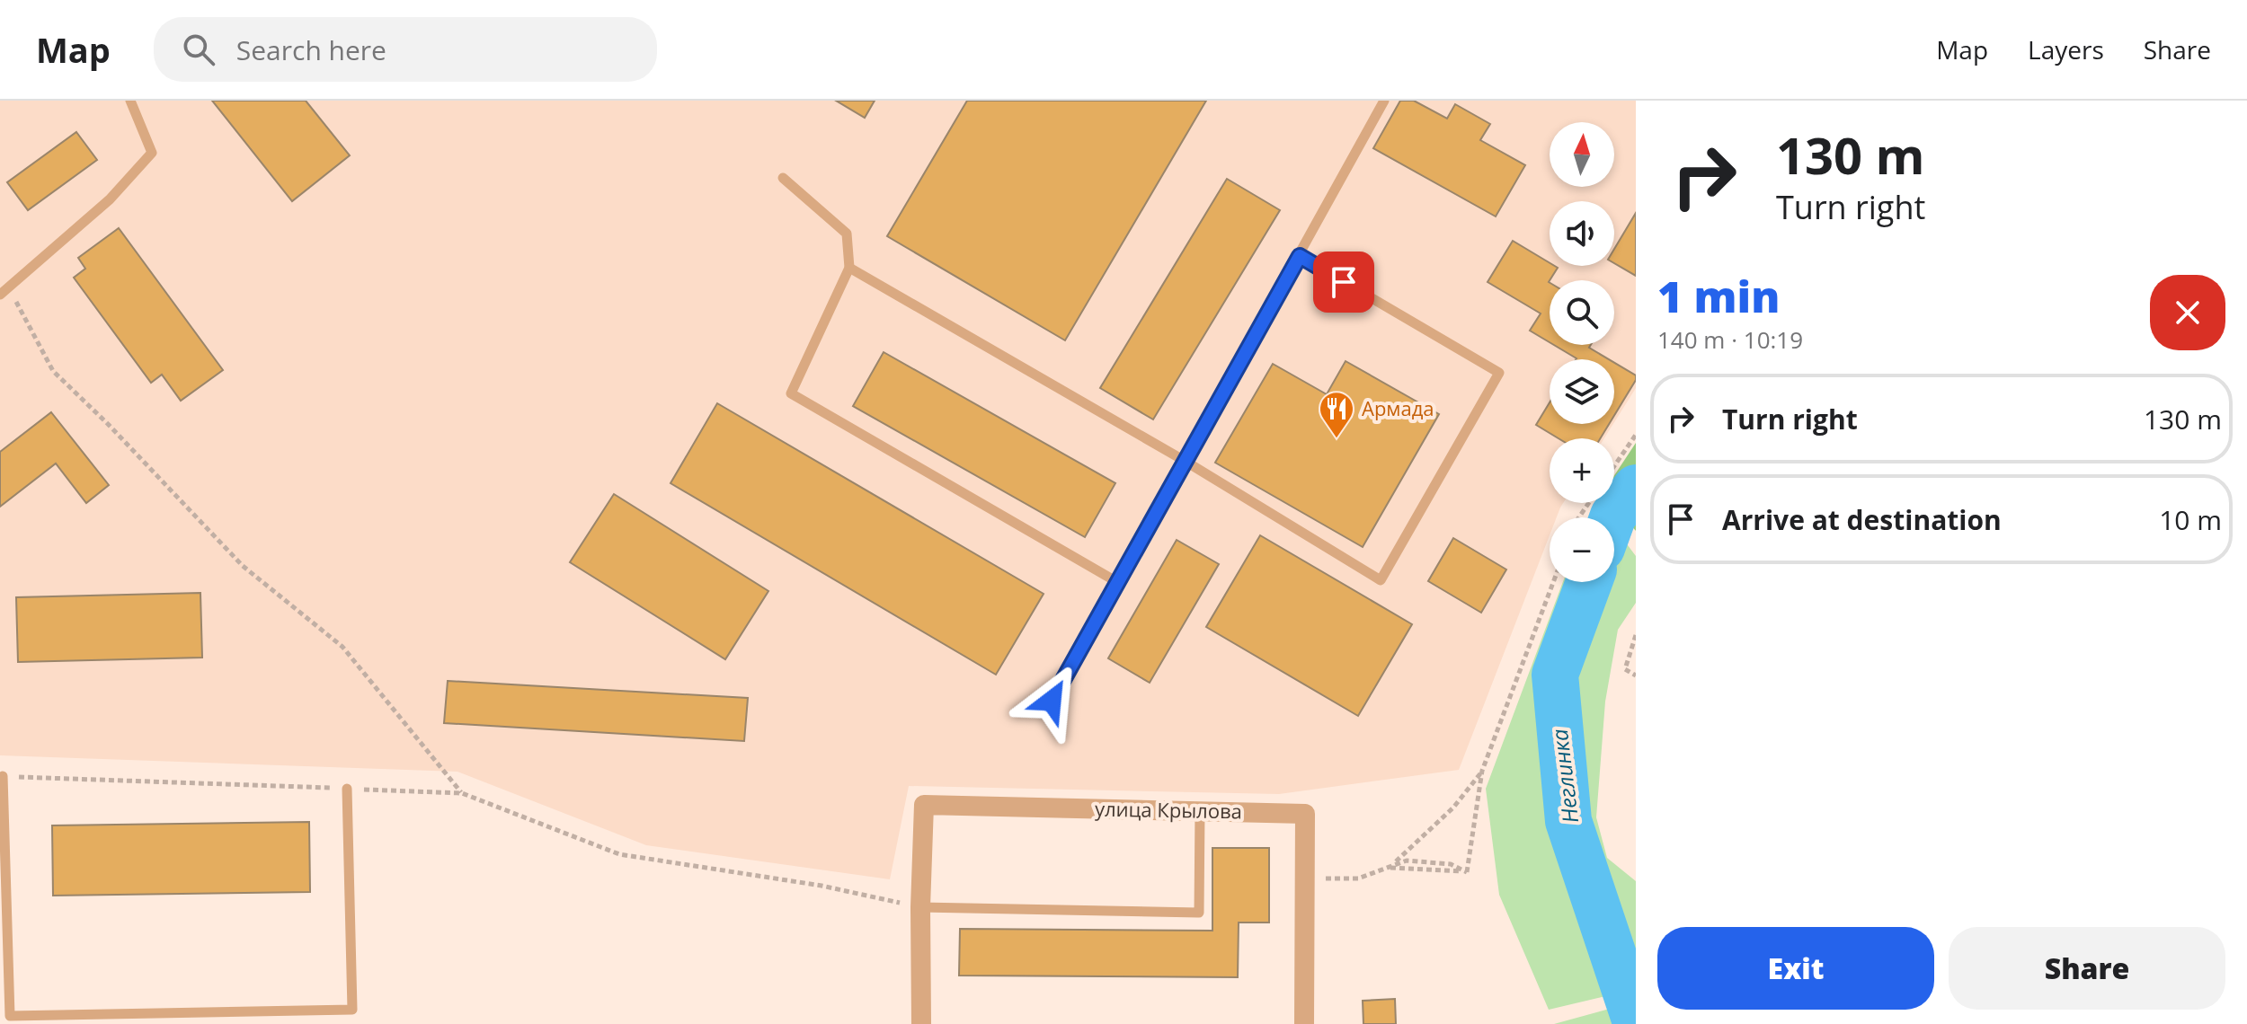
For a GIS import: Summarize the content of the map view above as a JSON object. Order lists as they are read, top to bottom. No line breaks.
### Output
{"streets":{"street":["улица Крылова"]},"water":["Неглинка"],"places":{"restaurant":["Армада"]},"north":"top","page":{"header":"Map","search":"Search here","nav":["Map","Layers","Share"],"turn":["130 m","Turn right"],"map_buttons":["+","−"],"heading":["1 min","140 m · 10:19"],"list":[{"name":"Turn right","value":"130 m"},{"name":"Arrive at destination","value":"10 m"}],"buttons":["Exit","Share"]}}
